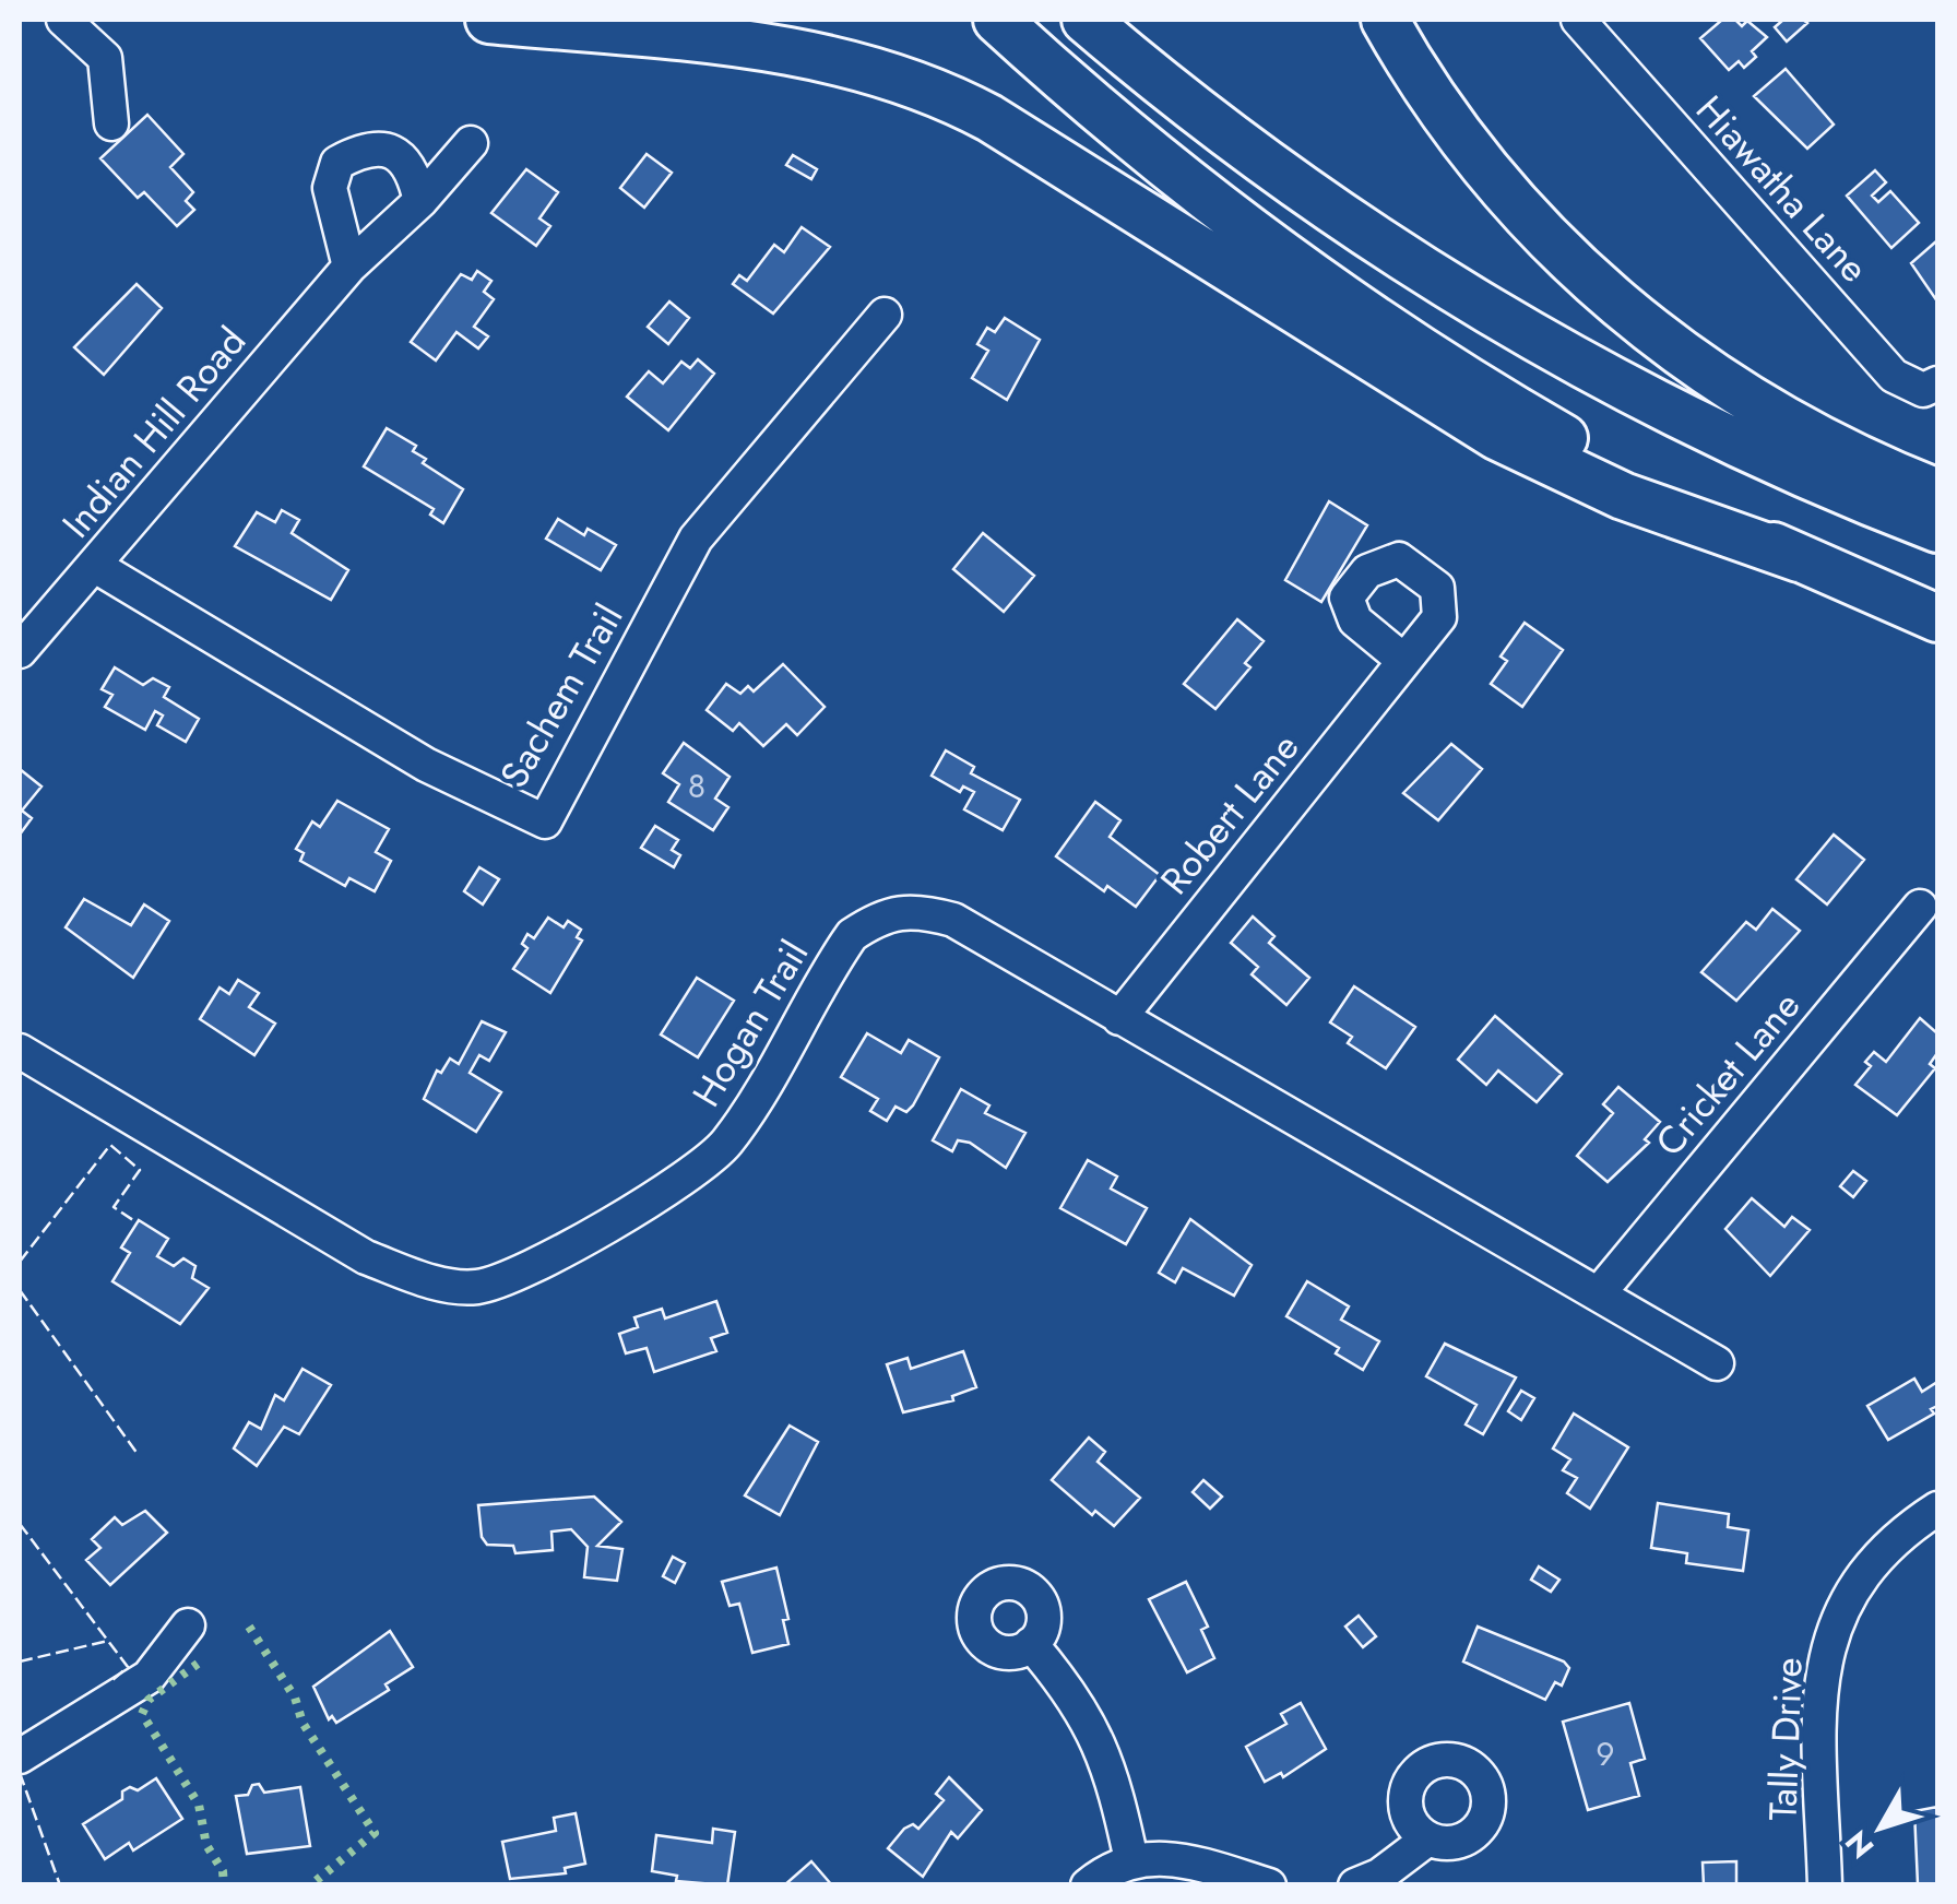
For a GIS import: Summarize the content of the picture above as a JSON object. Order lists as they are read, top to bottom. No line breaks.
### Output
{"streets":{"street":["Hiawatha Lane","Indian Hill Road","Sachem Trail","Robert Lane","Hogan Trail","Cricket Lane","Tally Drive"]},"crossings":[["Indian Hill Road","Sachem Trail"],["Robert Lane","Hogan Trail"],["Hogan Trail","Cricket Lane"]],"house_numbers":["8","9"],"north":"bottom left"}
